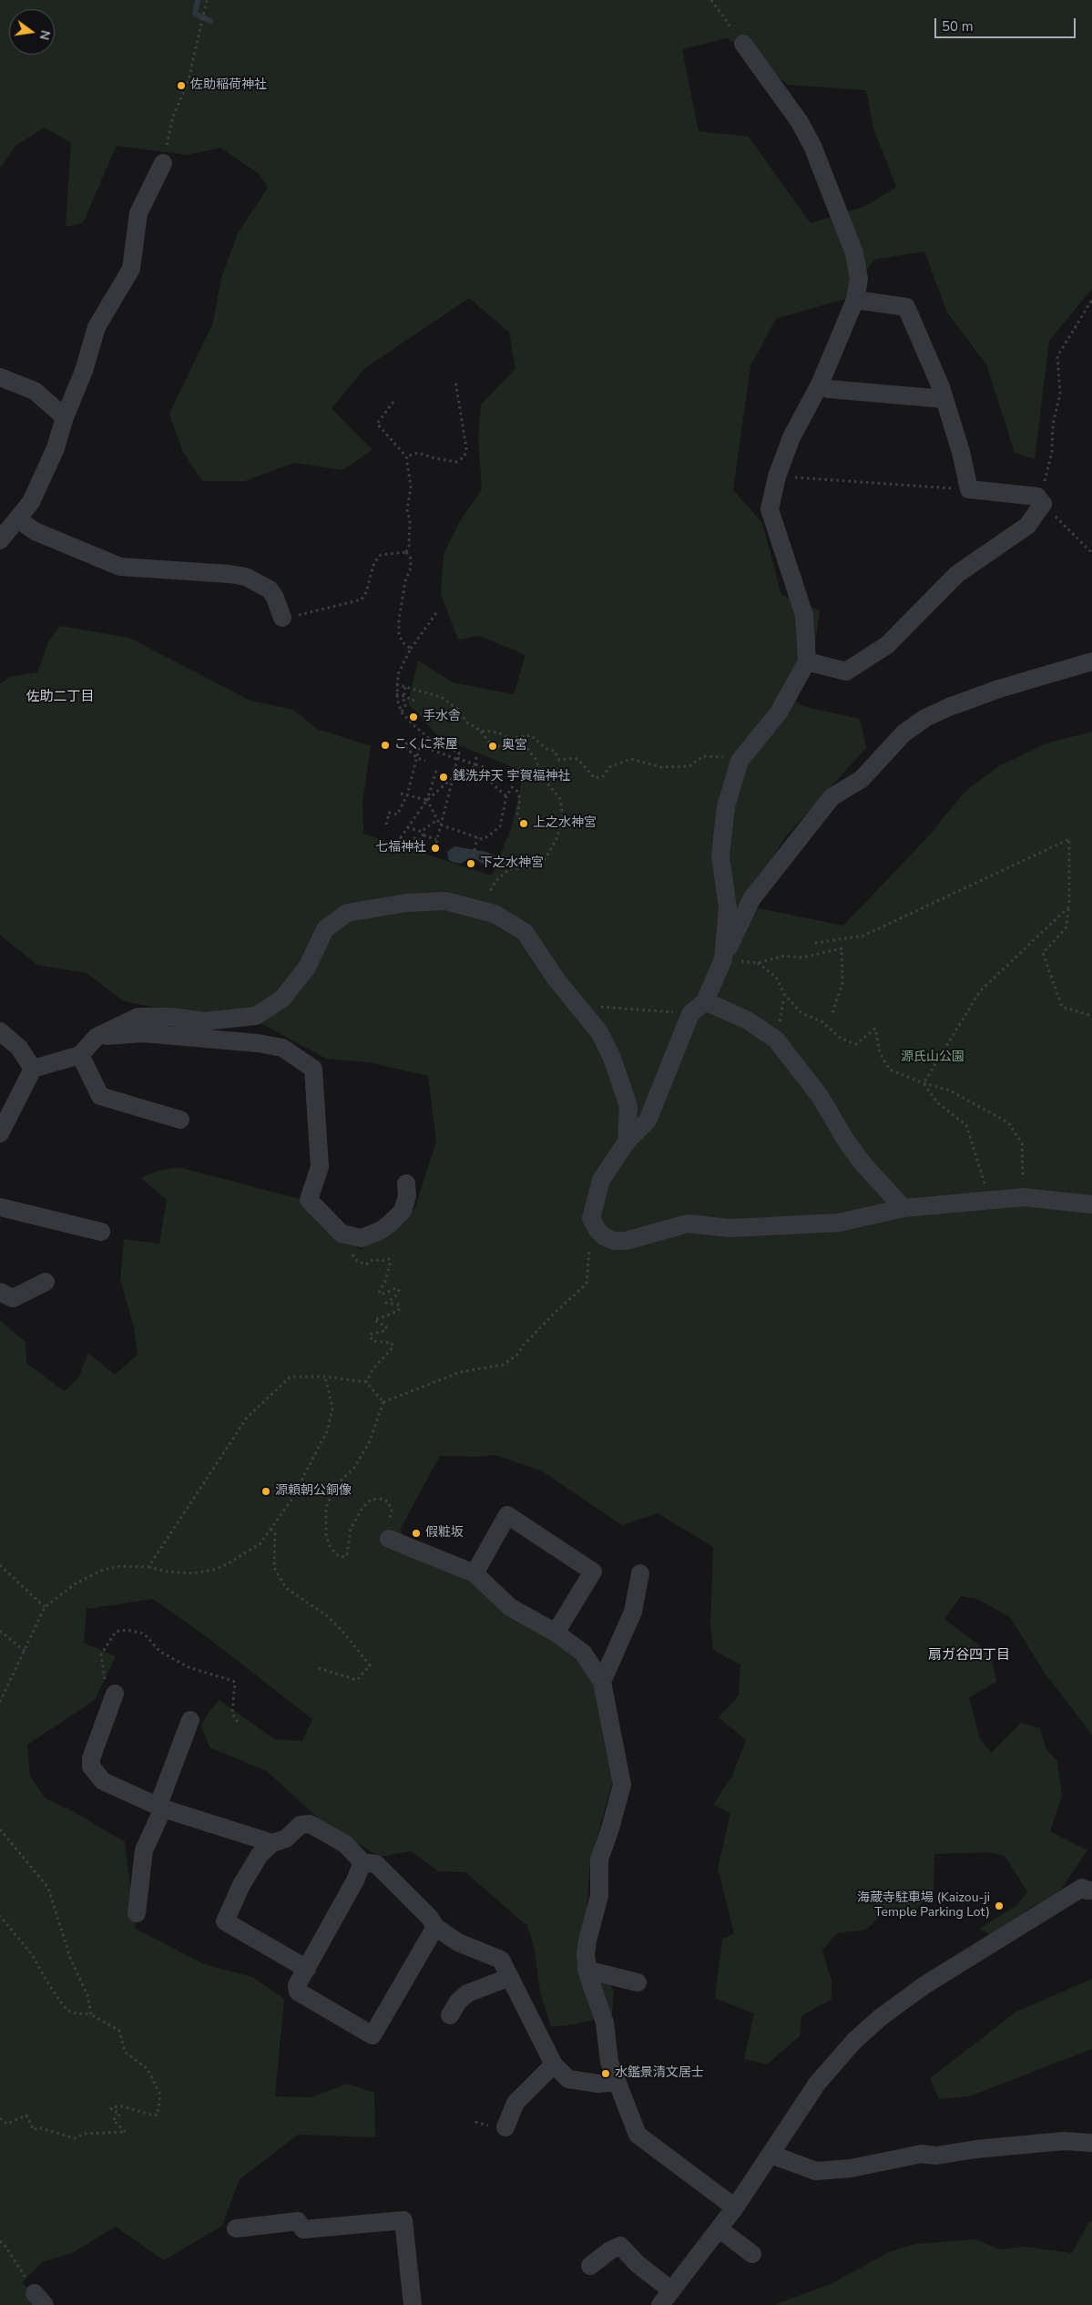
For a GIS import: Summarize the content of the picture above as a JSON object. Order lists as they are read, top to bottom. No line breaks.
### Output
{"districts":["佐助二丁目","扇ガ谷四丁目"],"parks":["源氏山公園"],"places":["佐助稲荷神社","手水舎","こくに茶屋","奥宮","銭洗弁天 宇賀福神社","上之水神宮","七福神社","下之水神宮","源頼朝公銅像","假粧坂","海蔵寺駐車場 (Kaizou-ji Temple Parking Lot)","水鑑景清文居士"],"scale_bar":"50 m","north":"right"}
